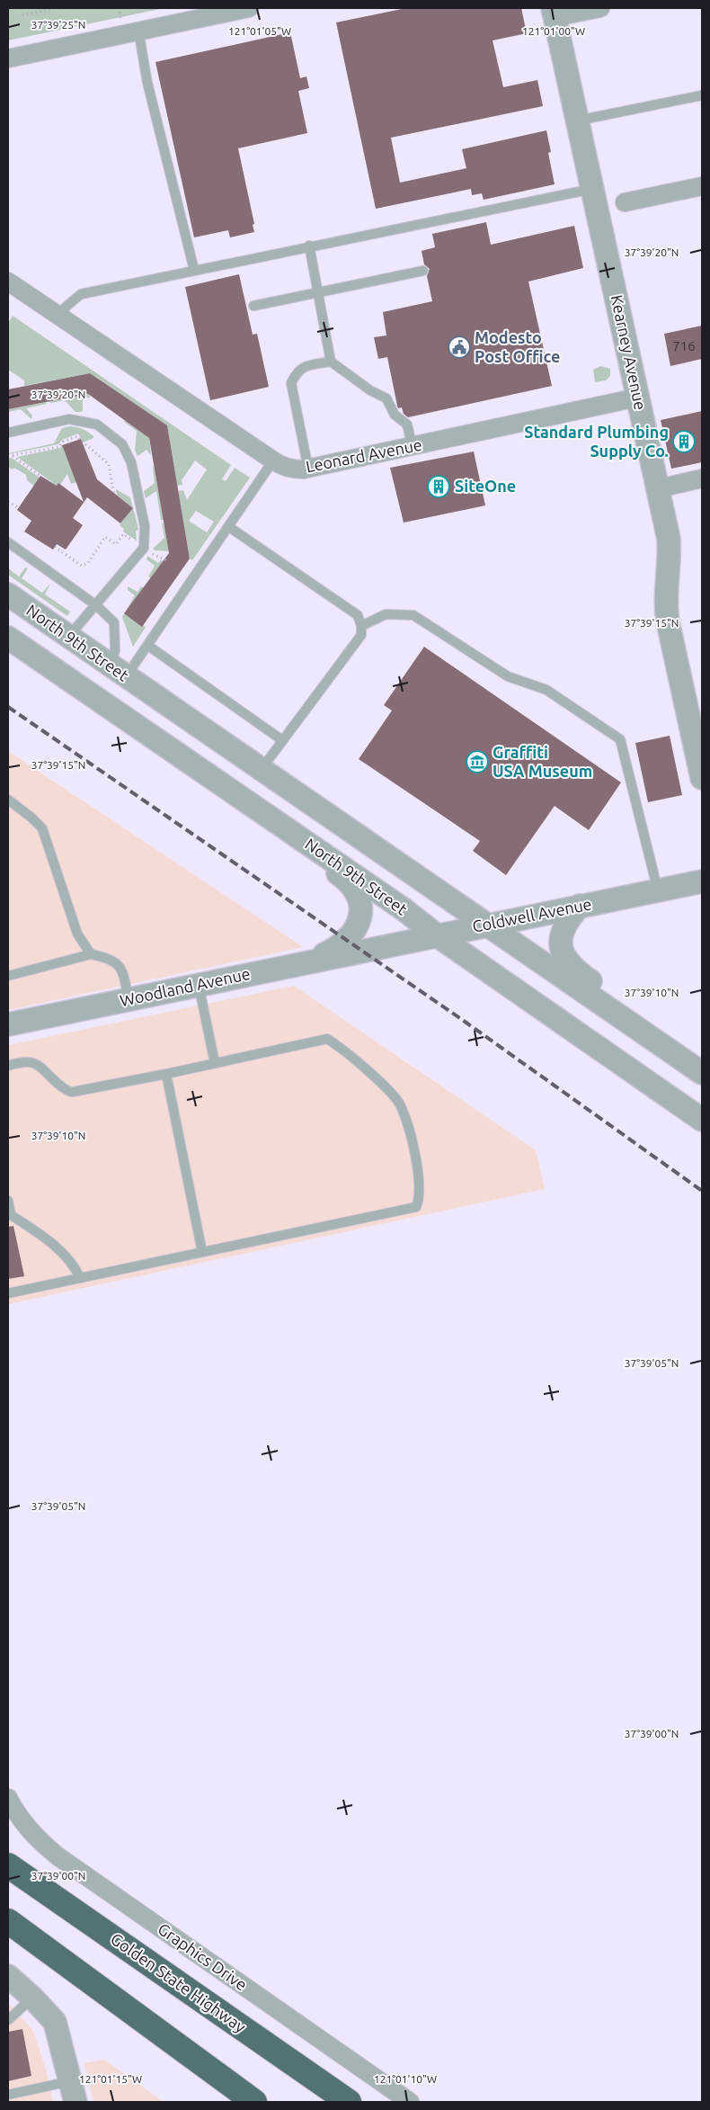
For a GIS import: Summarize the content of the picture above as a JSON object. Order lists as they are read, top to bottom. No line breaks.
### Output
{"streets":{"highway":["Golden State Highway"],"street":["Kearney Avenue","Leonard Avenue","North 9th Street","Coldwell Avenue","Woodland Avenue","Graphics Drive"]},"crossings":[["Kearney Avenue","Leonard Avenue"],["North 9th Street","Coldwell Avenue"],["Coldwell Avenue","Woodland Avenue"]],"places":{"public building":["Modesto Post Office"],"building":["Standard Plumbing Supply Co.","SiteOne"],"museum":["Graffiti USA Museum"]},"house_numbers":["716"],"coordinates":["37°39'25\"N","121°01'05\"W","121°01'00\"W","37°39'20\"N","37°39'15\"N","37°39'10\"N","37°39'05\"N","37°39'00\"N","121°01'15\"W","121°01'10\"W"]}
